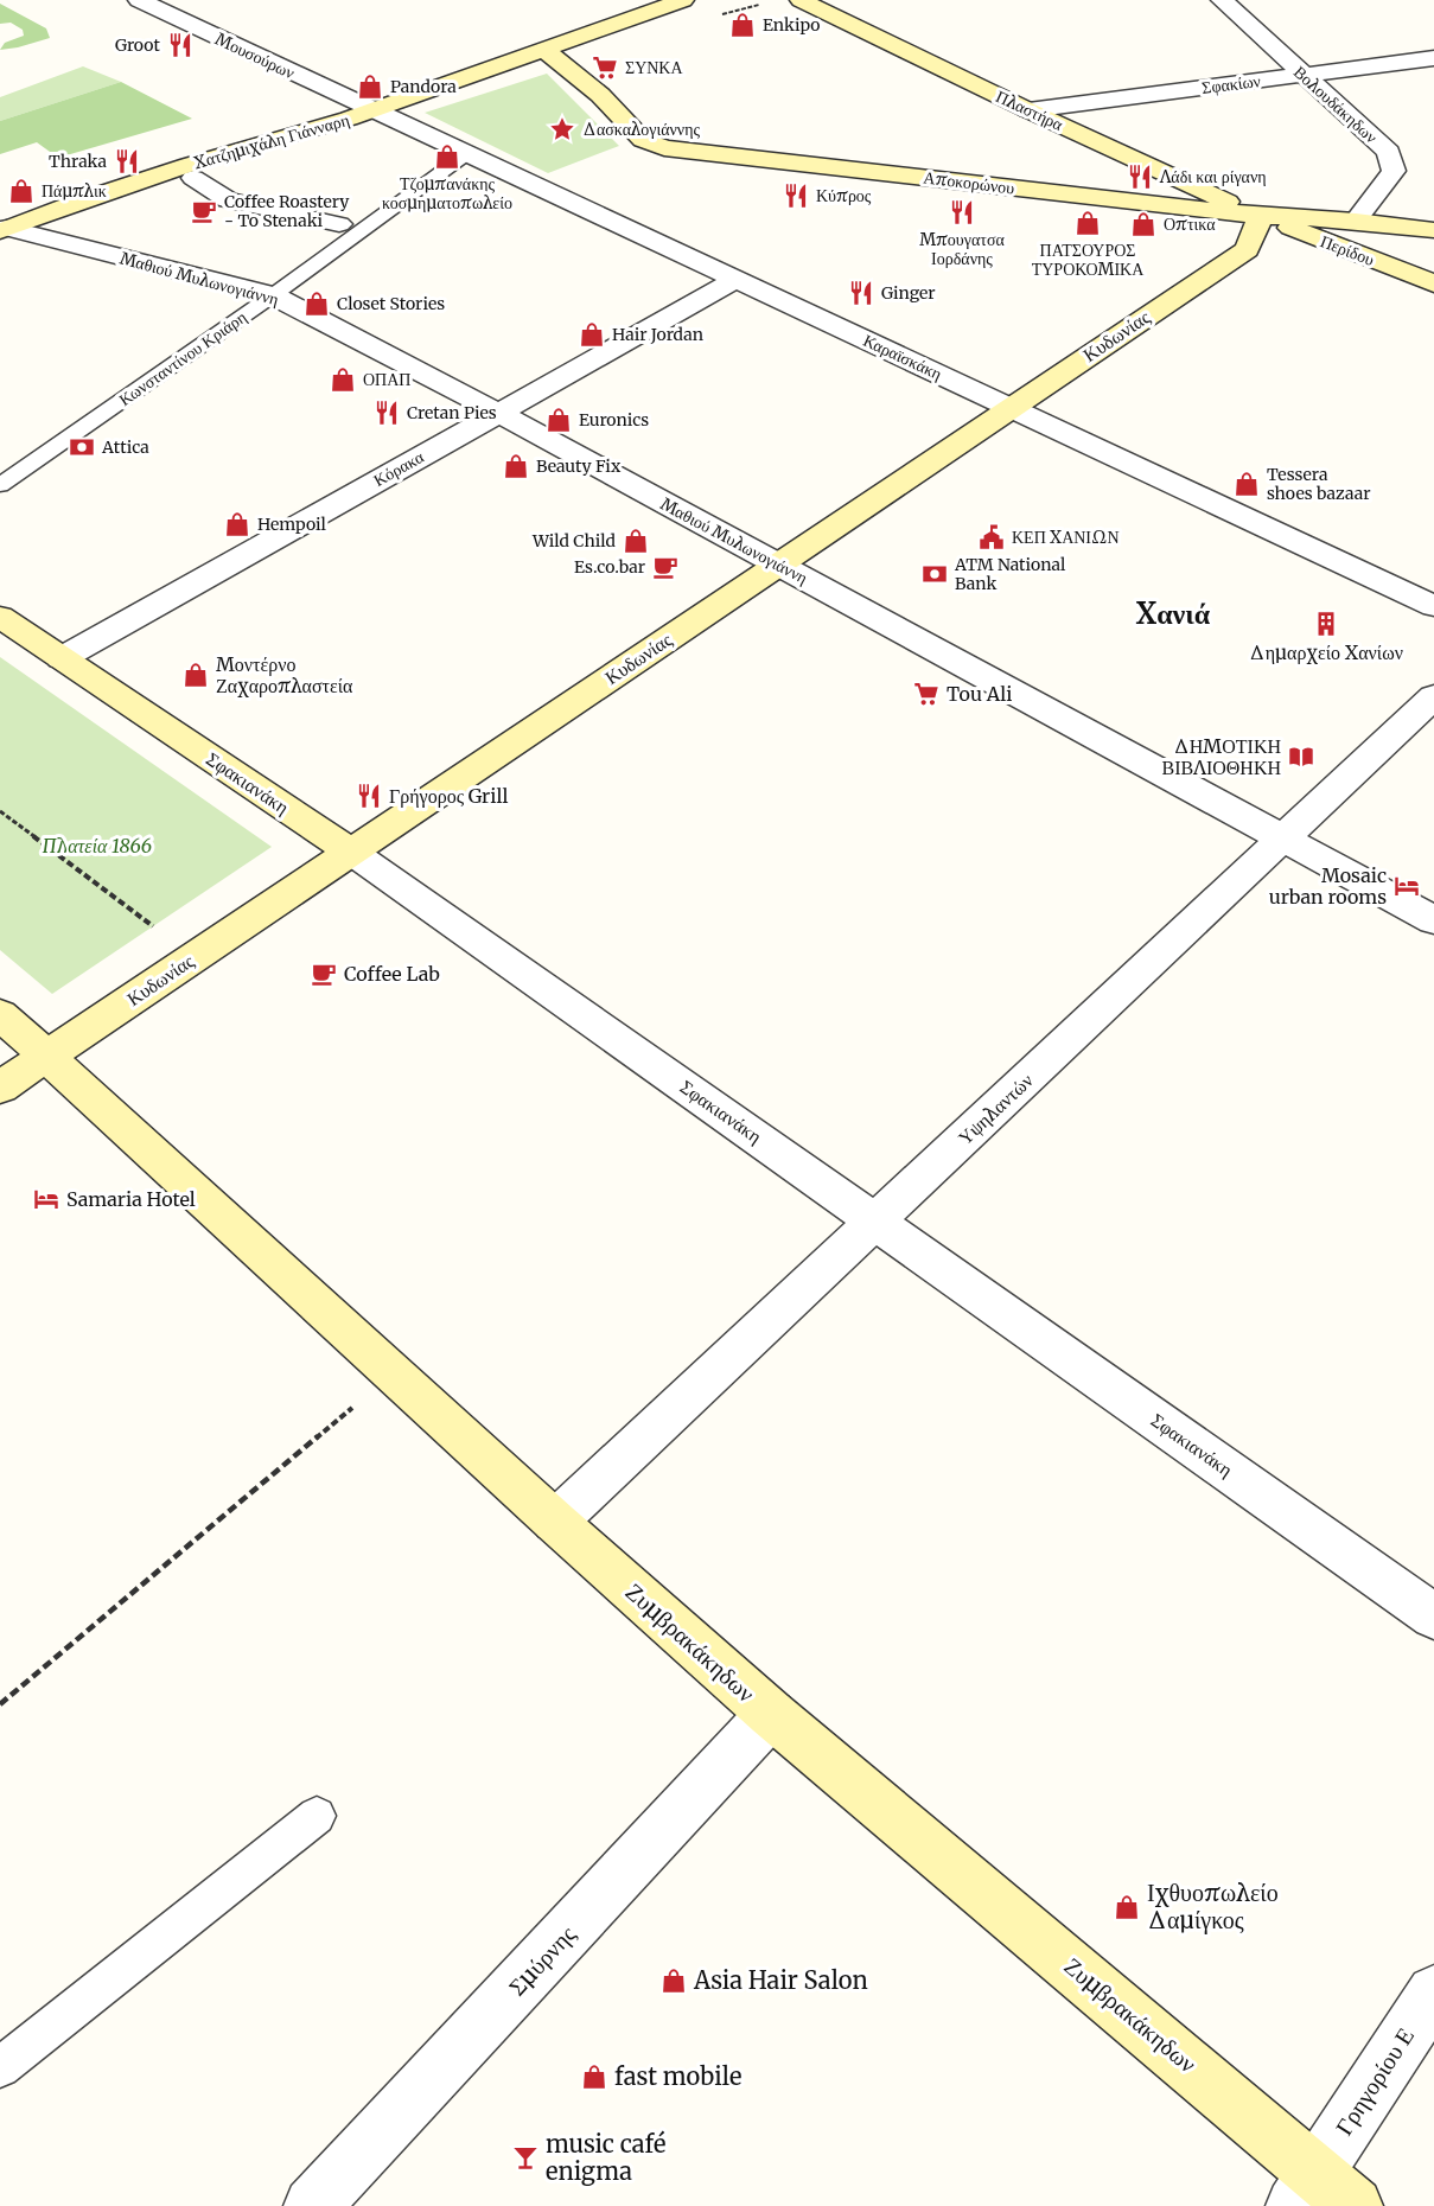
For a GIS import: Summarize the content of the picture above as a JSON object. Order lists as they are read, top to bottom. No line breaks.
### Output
{"streets":{"main road":["Πλαστήρα","Χατζημιχάλη Γιάνναρη","Αποκορώνου","Περίδου","Κυδωνίας","Σφακιανάκη","Ζυμβρακάκηδων"],"street":["Μουσούρων","Σφακίων","Βολουδάκηδων","Μαθιού Μυλωνογιάννη","Καραϊσκάκη","Κόρακα","Υψηλαντών","Σμύρνης","Γρηγορίου Ε"],"lane":["Κωνσταντίνου Κριάρη"]},"crossings":[["Μουσούρων","Χατζημιχάλη Γιάνναρη"],["Μουσούρων","Καραϊσκάκη"],["Σφακίων","Βολουδάκηδων"],["Σφακίων","Πλαστήρα"],["Βολουδάκηδων","Αποκορώνου"],["Πλαστήρα","Αποκορώνου"],["Πλαστήρα","Περίδου"],["Πλαστήρα","Κυδωνίας"],["Χατζημιχάλη Γιάνναρη","Αποκορώνου"],["Χατζημιχάλη Γιάνναρη","Μαθιού Μυλωνογιάννη"],["Χατζημιχάλη Γιάνναρη","Καραϊσκάκη"],["Αποκορώνου","Περίδου"],["Αποκορώνου","Κυδωνίας"],["Περίδου","Κυδωνίας"],["Μαθιού Μυλωνογιάννη","Κυδωνίας"],["Μαθιού Μυλωνογιάννη","Κωνσταντίνου Κριάρη"],["Μαθιού Μυλωνογιάννη","Κόρακα"],["Μαθιού Μυλωνογιάννη","Υψηλαντών"],["Κυδωνίας","Καραϊσκάκη"],["Κυδωνίας","Σφακιανάκη"],["Κυδωνίας","Ζυμβρακάκηδων"],["Καραϊσκάκη","Κωνσταντίνου Κριάρη"],["Καραϊσκάκη","Κόρακα"],["Κόρακα","Σφακιανάκη"],["Σφακιανάκη","Υψηλαντών"],["Υψηλαντών","Ζυμβρακάκηδων"],["Ζυμβρακάκηδων","Σμύρνης"],["Ζυμβρακάκηδων","Γρηγορίου Ε"]],"districts":["Χανιά"],"parks":["Πλατεία 1866"],"places":{"shop":["Enkipo","Pandora","Τζομπανάκης κοσμηματοπωλείο","Πάμπλικ","ΠΑΤΣΟΥΡΟΣ ΤΥΡΟΚΟΜΙΚΑ","Οπτικα","Closet Stories","Hair Jordan","ΟΠΑΠ","Euronics","Beauty Fix","Tessera shoes bazaar","Hempoil","Wild Child","Μοντέρνο Ζαχαροπλαστεία","Ιχθυοπωλείο Δαμίγκος","Asia Hair Salon","fast mobile"],"restaurant":["Groot","Thraka","Λάδι και ρίγανη","Κύπρος","Μπουγατσα Ιορδάνης","Ginger","Cretan Pies","Γρήγορος Grill"],"supermarket":["ΣΥΝΚΑ","Tou Ali"],"place":["Δασκαλογιάννης"],"cafe":["Coffee Roastery - To Stenaki","Es.co.bar","Coffee Lab"],"bank":["Attica","ATM National Bank"],"public building":["ΚΕΠ ΧΑΝΙΩΝ"],"building":["Δημαρχείο Χανίων"],"library":["ΔΗΜΟΤΙΚΗ ΒΙΒΛΙΟΘΗΚΗ"],"hotel":["Mosaic urban rooms","Samaria Hotel"],"bar":["music café enigma"]}}
